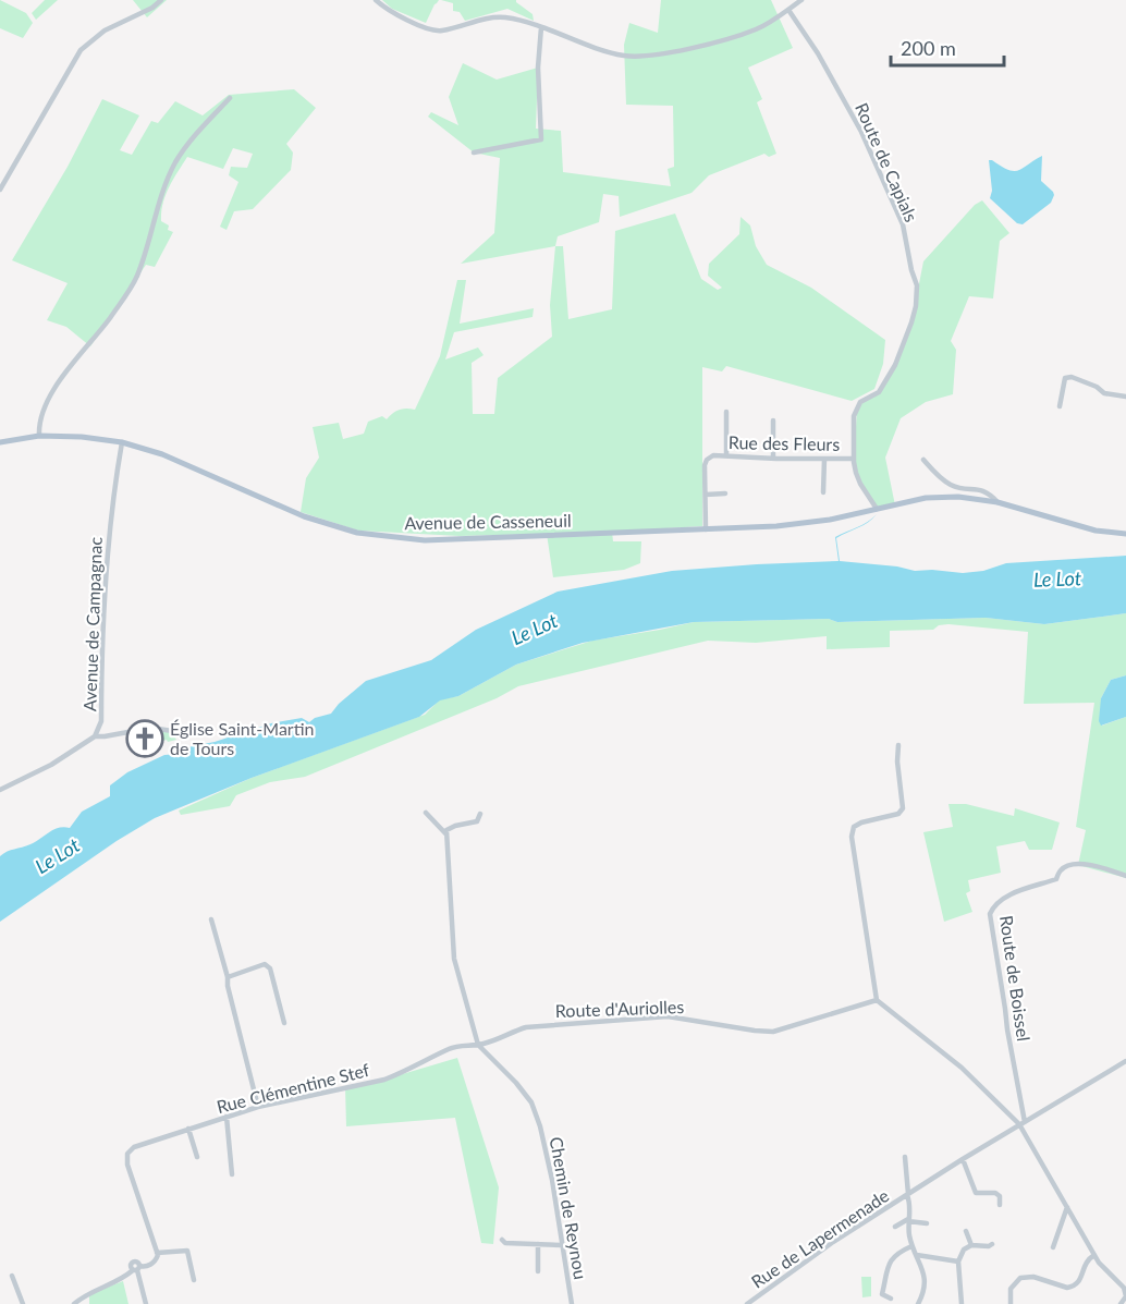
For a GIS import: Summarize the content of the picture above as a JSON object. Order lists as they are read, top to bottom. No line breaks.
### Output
{"streets":{"main road":["Avenue de Casseneuil"],"street":["Route de Capials","Rue des Fleurs","Avenue de Campagnac","Route de Boissel","Route d'Auriolles","Rue Clémentine Stef","Chemin de Reynou","Rue de Lapermenade"]},"crossings":[["Route de Capials","Rue des Fleurs"],["Route de Capials","Avenue de Casseneuil"],["Rue des Fleurs","Avenue de Casseneuil"],["Avenue de Casseneuil","Avenue de Campagnac"],["Route de Boissel","Rue de Lapermenade"],["Route d'Auriolles","Rue Clémentine Stef"],["Route d'Auriolles","Chemin de Reynou"],["Rue Clémentine Stef","Chemin de Reynou"]],"water":["Le Lot"],"places":{"church":["Église Saint-Martin de Tours"]},"scale_bar":"200 m"}
